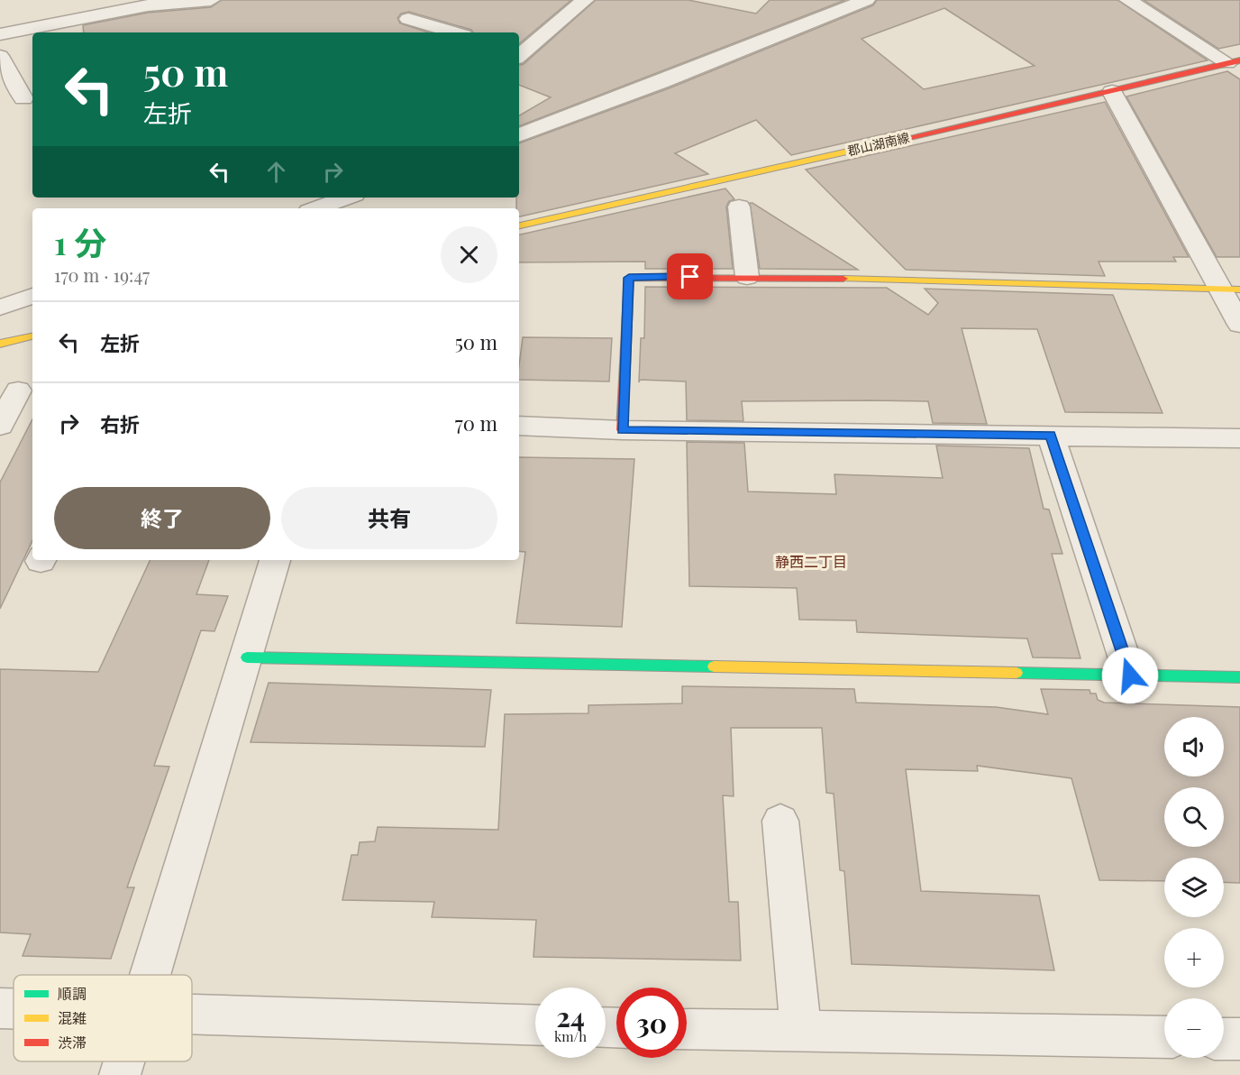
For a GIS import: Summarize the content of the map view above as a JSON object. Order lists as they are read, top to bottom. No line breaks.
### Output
{"streets":{"street":["郡山湖南線"]},"districts":["静西二丁目"],"legend":["順調","混雑","渋滞"],"page":{"turn":["50 m","左折"],"heading":["1 分","170 m · 19:47"],"list":[{"name":"左折","value":"50 m"},{"name":"右折","value":"70 m"}],"buttons":["終了","共有"],"map_buttons":["+","−"],"speed":"24 km/h","limit":"30"}}
